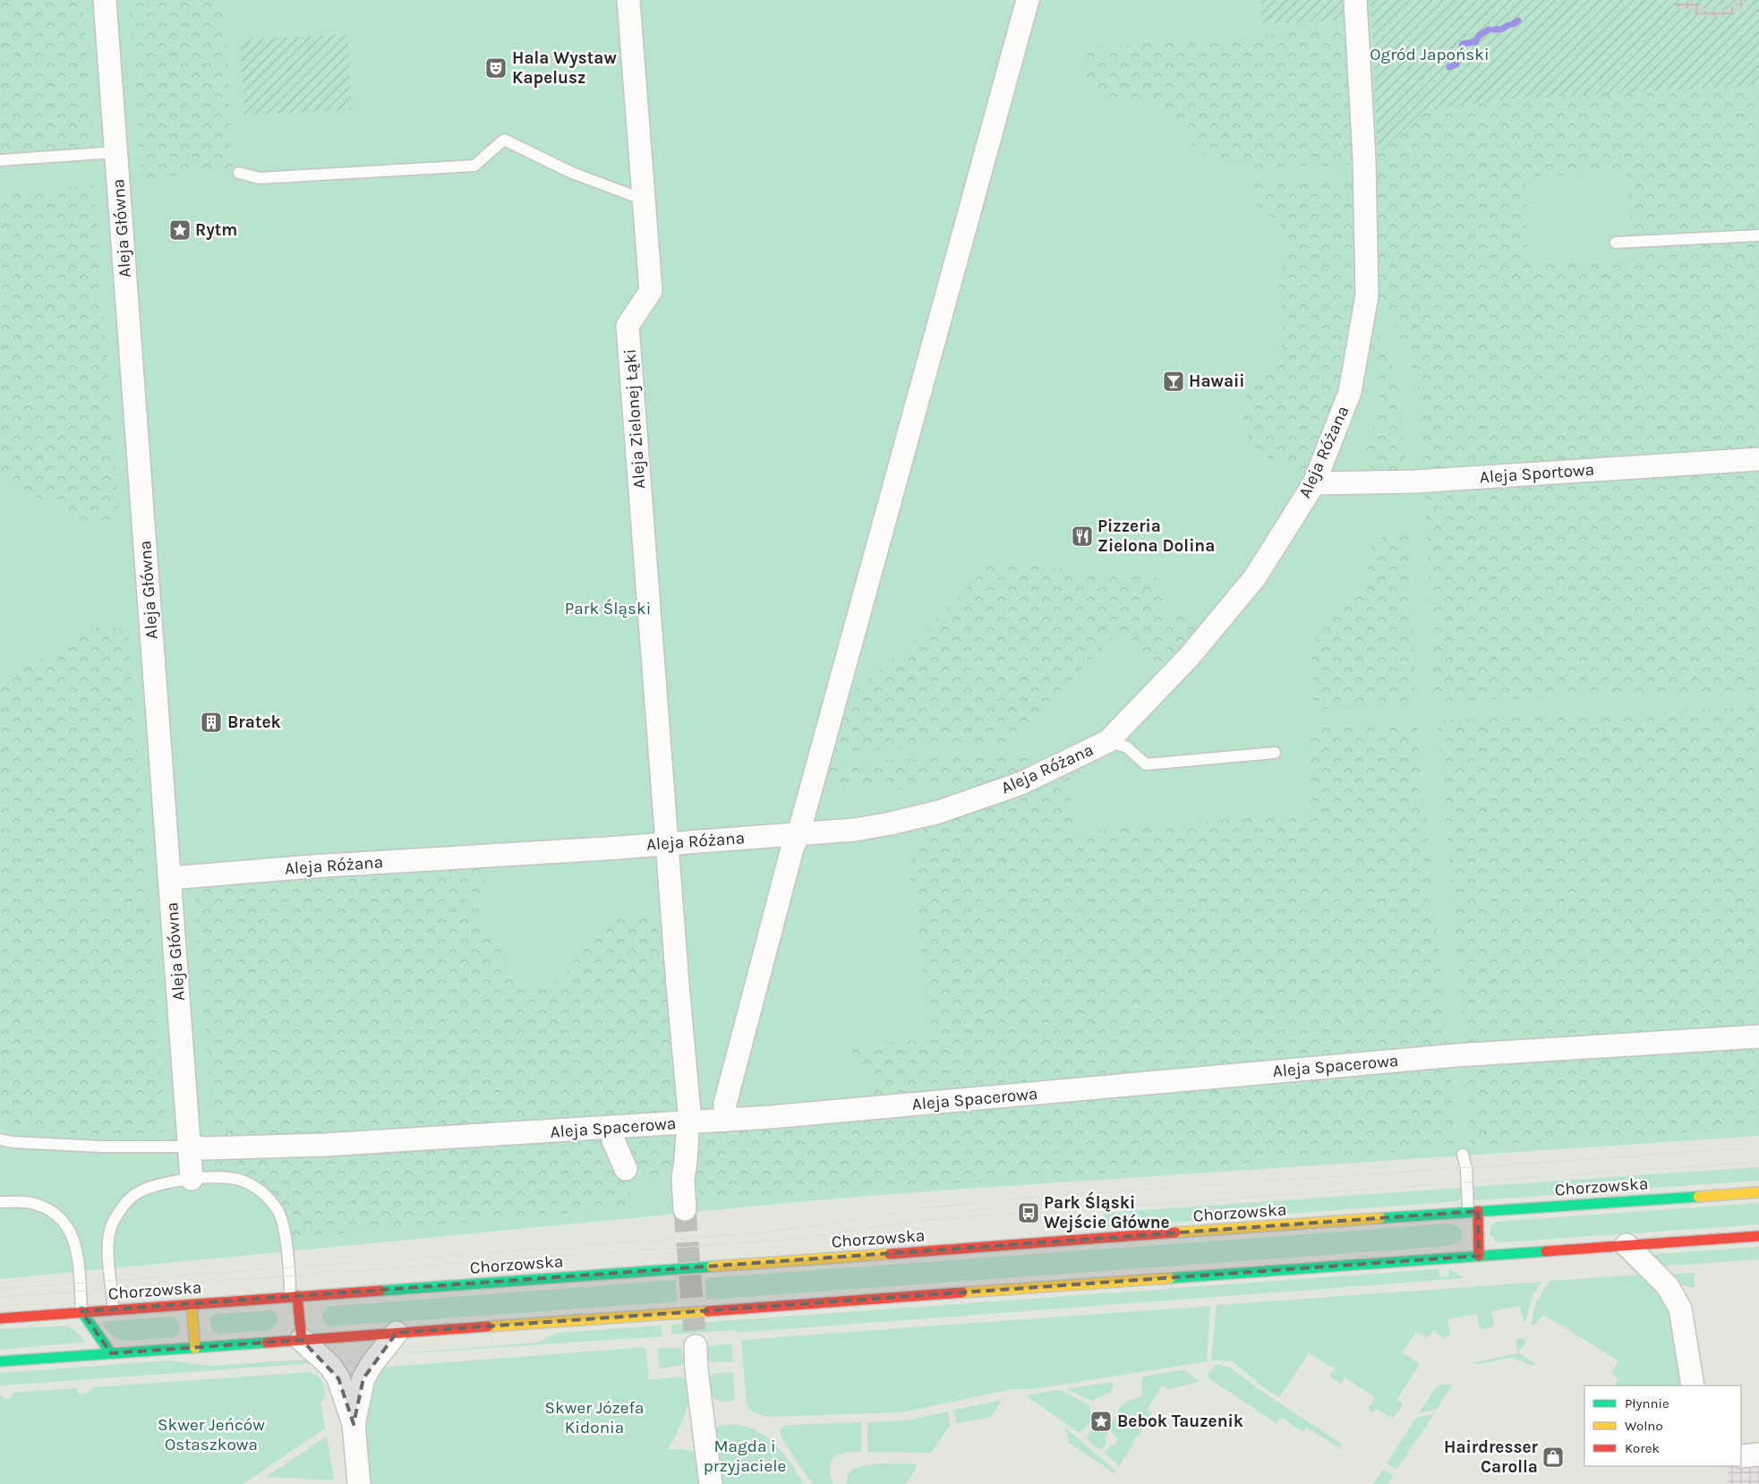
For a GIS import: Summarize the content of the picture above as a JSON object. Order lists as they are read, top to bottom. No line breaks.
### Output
{"streets":{"main road":["Chorzowska"],"street":["Aleja Główna","Aleja Zielonej Łąki","Aleja Różana","Aleja Sportowa","Aleja Spacerowa"]},"crossings":[["Aleja Główna","Aleja Różana"],["Aleja Główna","Aleja Spacerowa"],["Aleja Zielonej Łąki","Aleja Różana"],["Aleja Zielonej Łąki","Aleja Spacerowa"],["Aleja Różana","Aleja Sportowa"]],"parks":["Ogród Japoński","Park Śląski","Skwer Józefa Kidonia","Skwer Jeńców Ostaszkowa","Magda i przyjaciele"],"places":{"theatre":["Hala Wystaw Kapelusz"],"place":["Rytm","Bebok Tauzenik"],"bar":["Hawaii"],"restaurant":["Pizzeria Zielona Dolina"],"building":["Bratek"],"bus stop":["Park Śląski Wejście Główne"],"shop":["Hairdresser Carolla"]},"legend":["Płynnie","Wolno","Korek"]}
